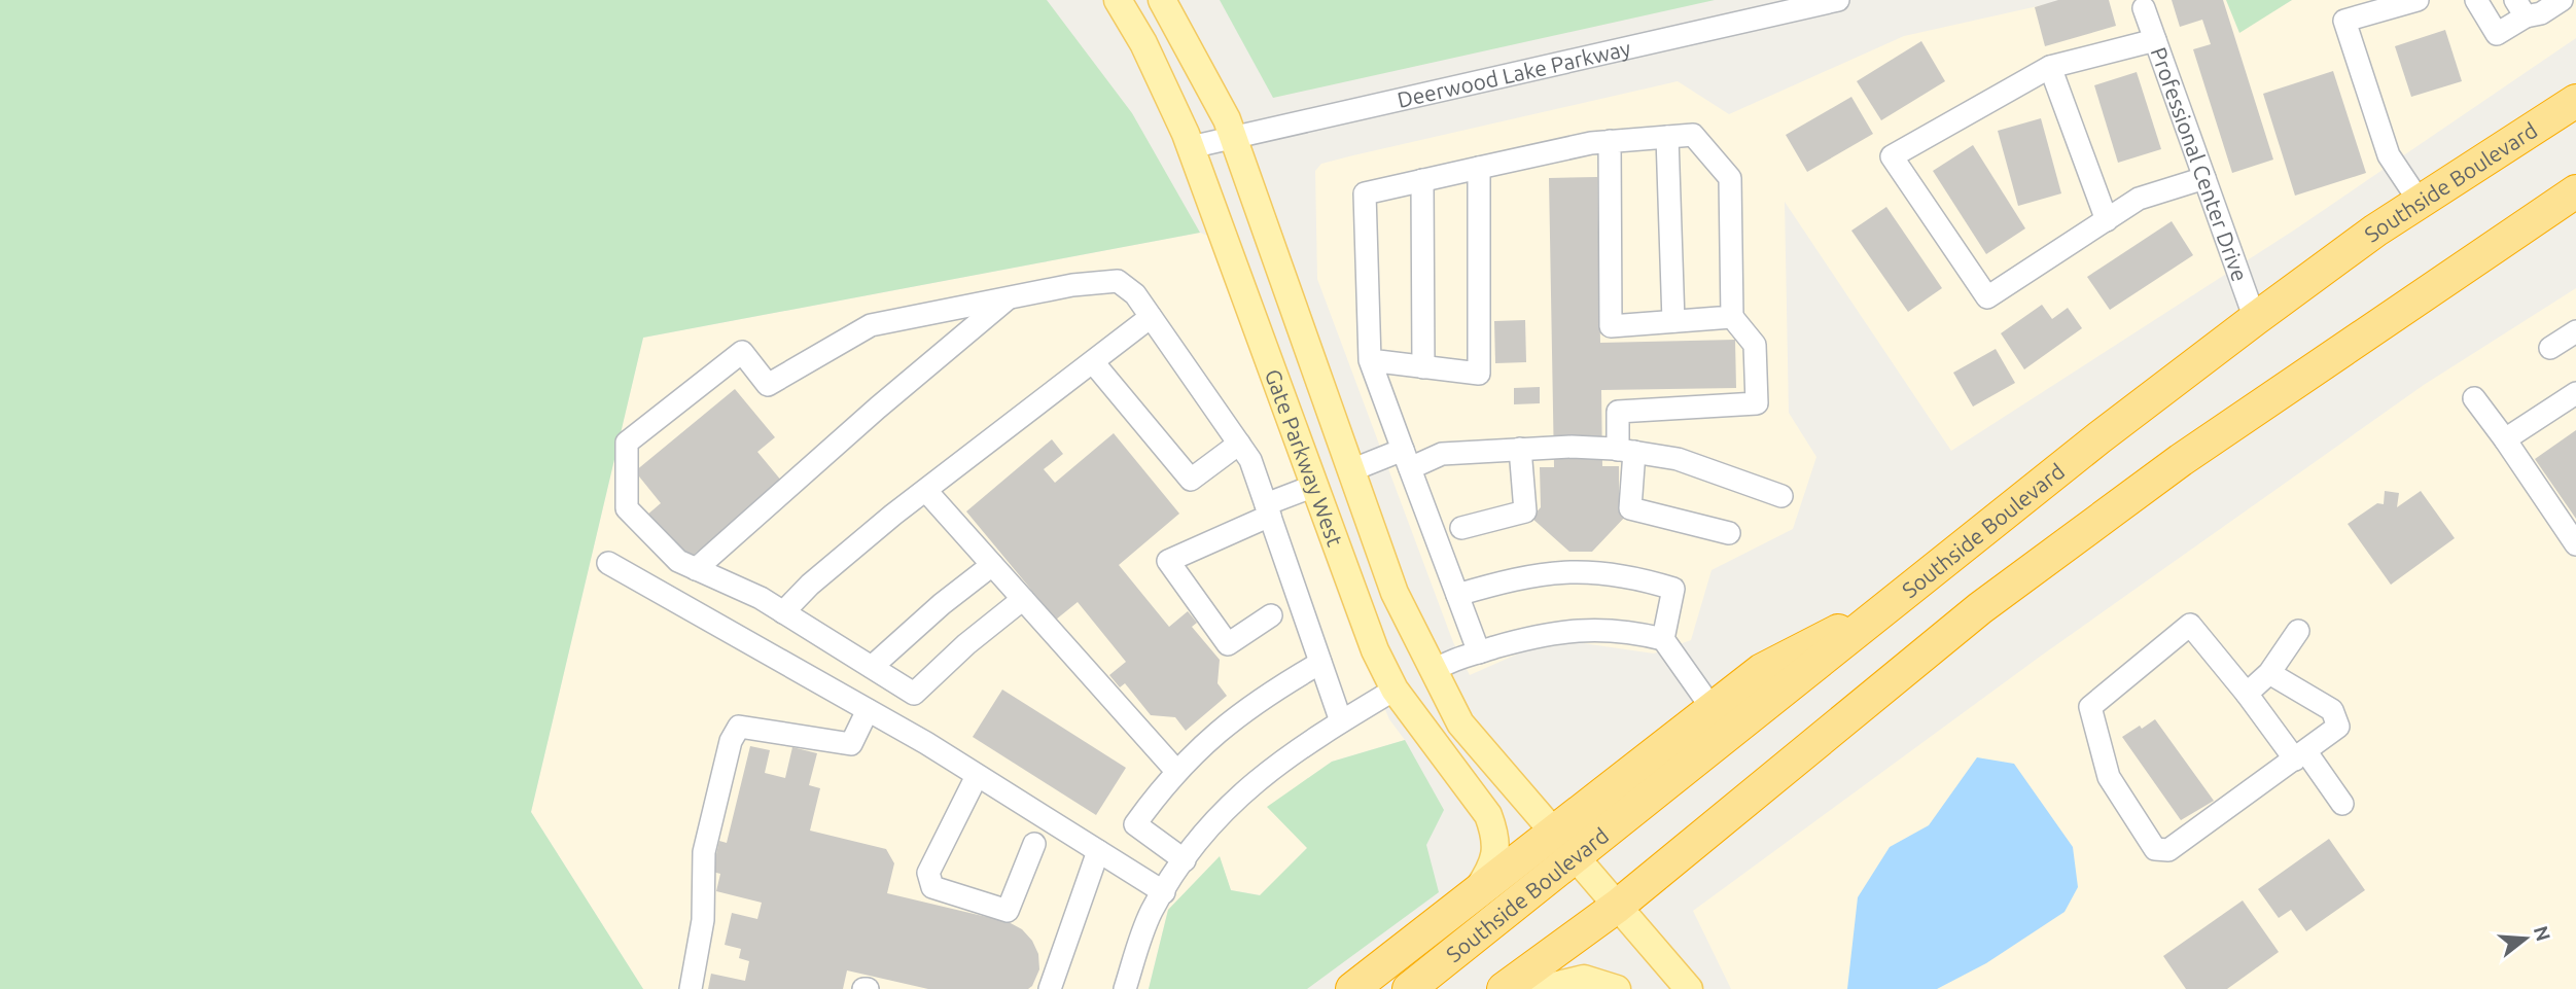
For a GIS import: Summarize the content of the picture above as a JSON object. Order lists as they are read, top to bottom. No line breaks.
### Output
{"streets":{"highway":["Southside Boulevard"],"main road":["Gate Parkway West"],"street":["Deerwood Lake Parkway","Professional Center Drive"]},"crossings":[["Deerwood Lake Parkway","Gate Parkway West"],["Professional Center Drive","Southside Boulevard"],["Southside Boulevard","Gate Parkway West"]],"north":"right"}
